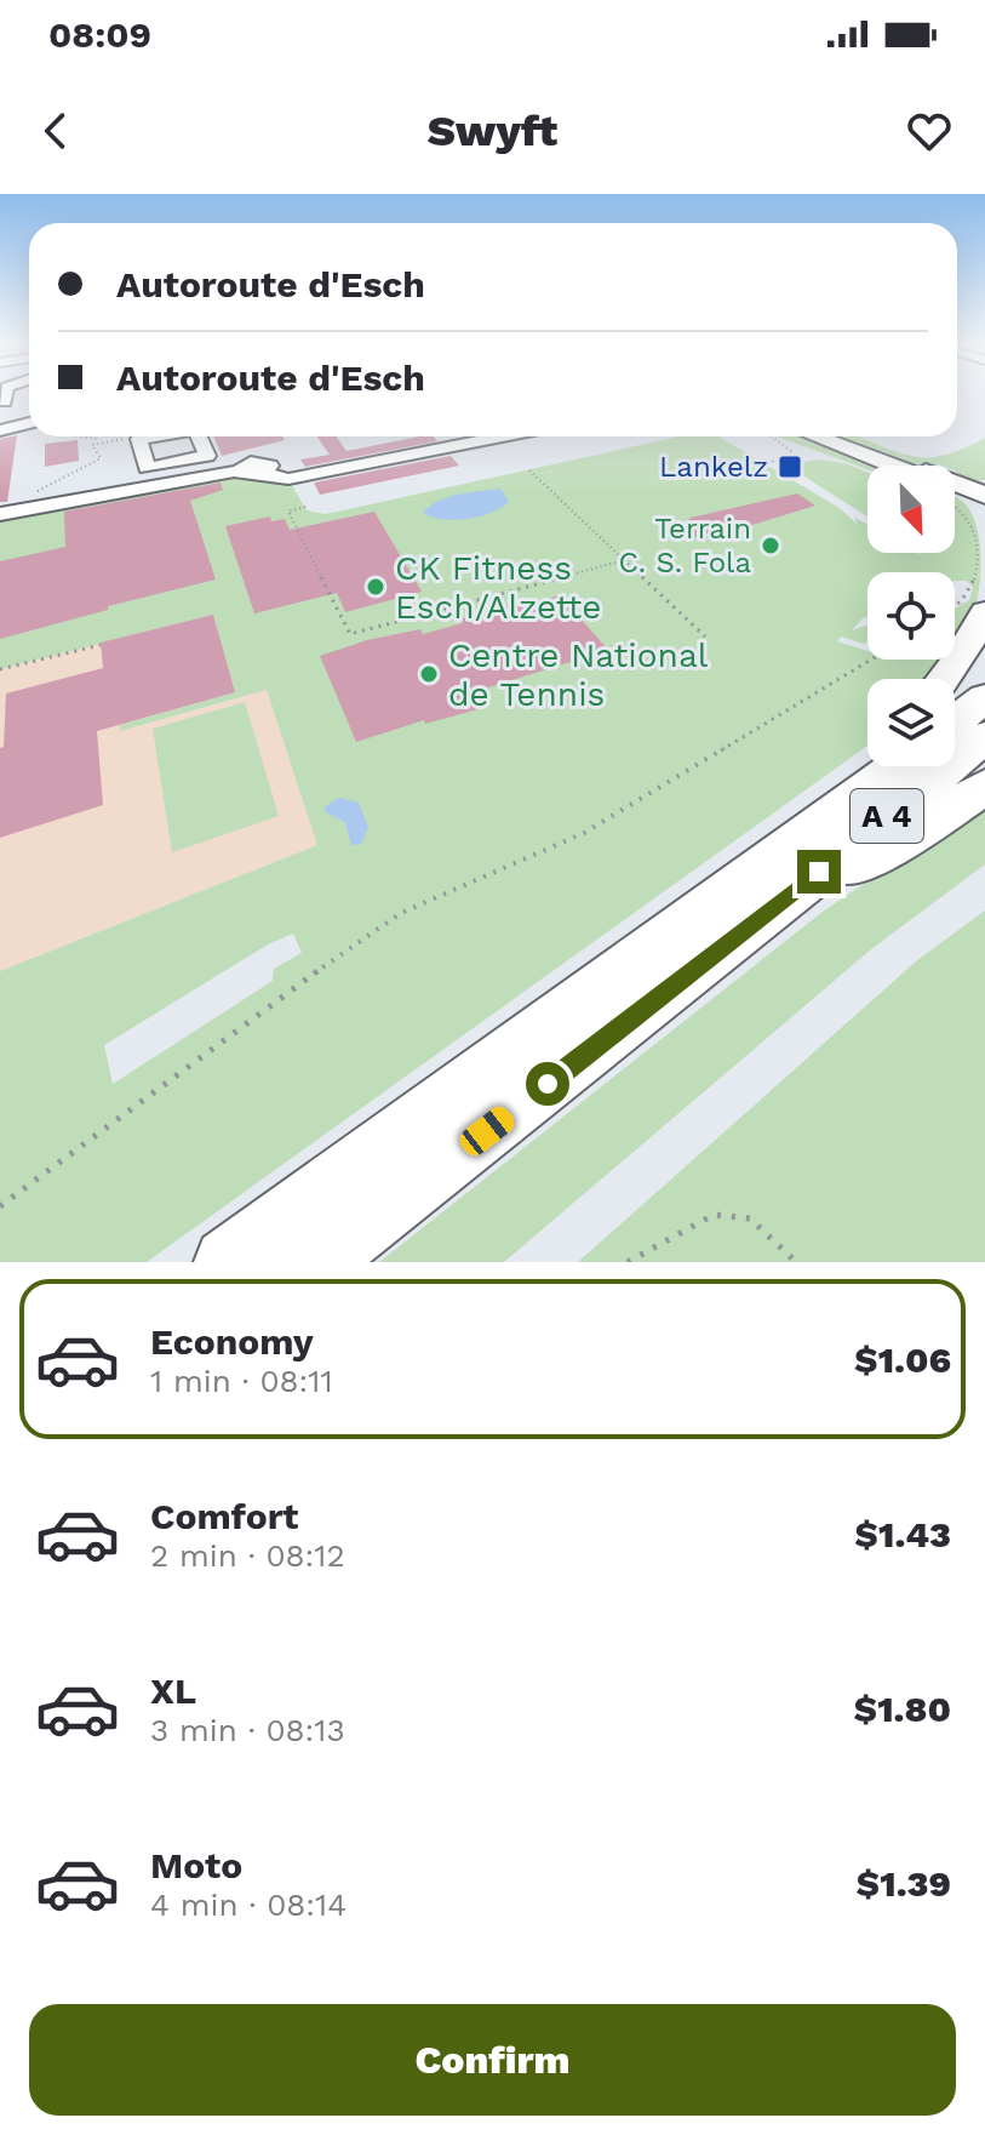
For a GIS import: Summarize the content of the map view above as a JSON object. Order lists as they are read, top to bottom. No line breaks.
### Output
{"streets":{"highway":["A 4"]},"places":{"transit":["Lankelz"],"other":["Terrain C. S. Fola","CK Fitness Esch/Alzette","Centre National de Tennis"]},"north":"bottom right","page":{"status":"08:09","header":"Swyft","banner":["Autoroute d'Esch","Autoroute d'Esch"],"list":[{"name":"Economy","note":"1 min · 08:11","value":"$1.06"},{"name":"Comfort","note":"2 min · 08:12","value":"$1.43"},{"name":"XL","note":"3 min · 08:13","value":"$1.80"},{"name":"Moto","note":"4 min · 08:14","value":"$1.39"}],"buttons":"Confirm"}}
